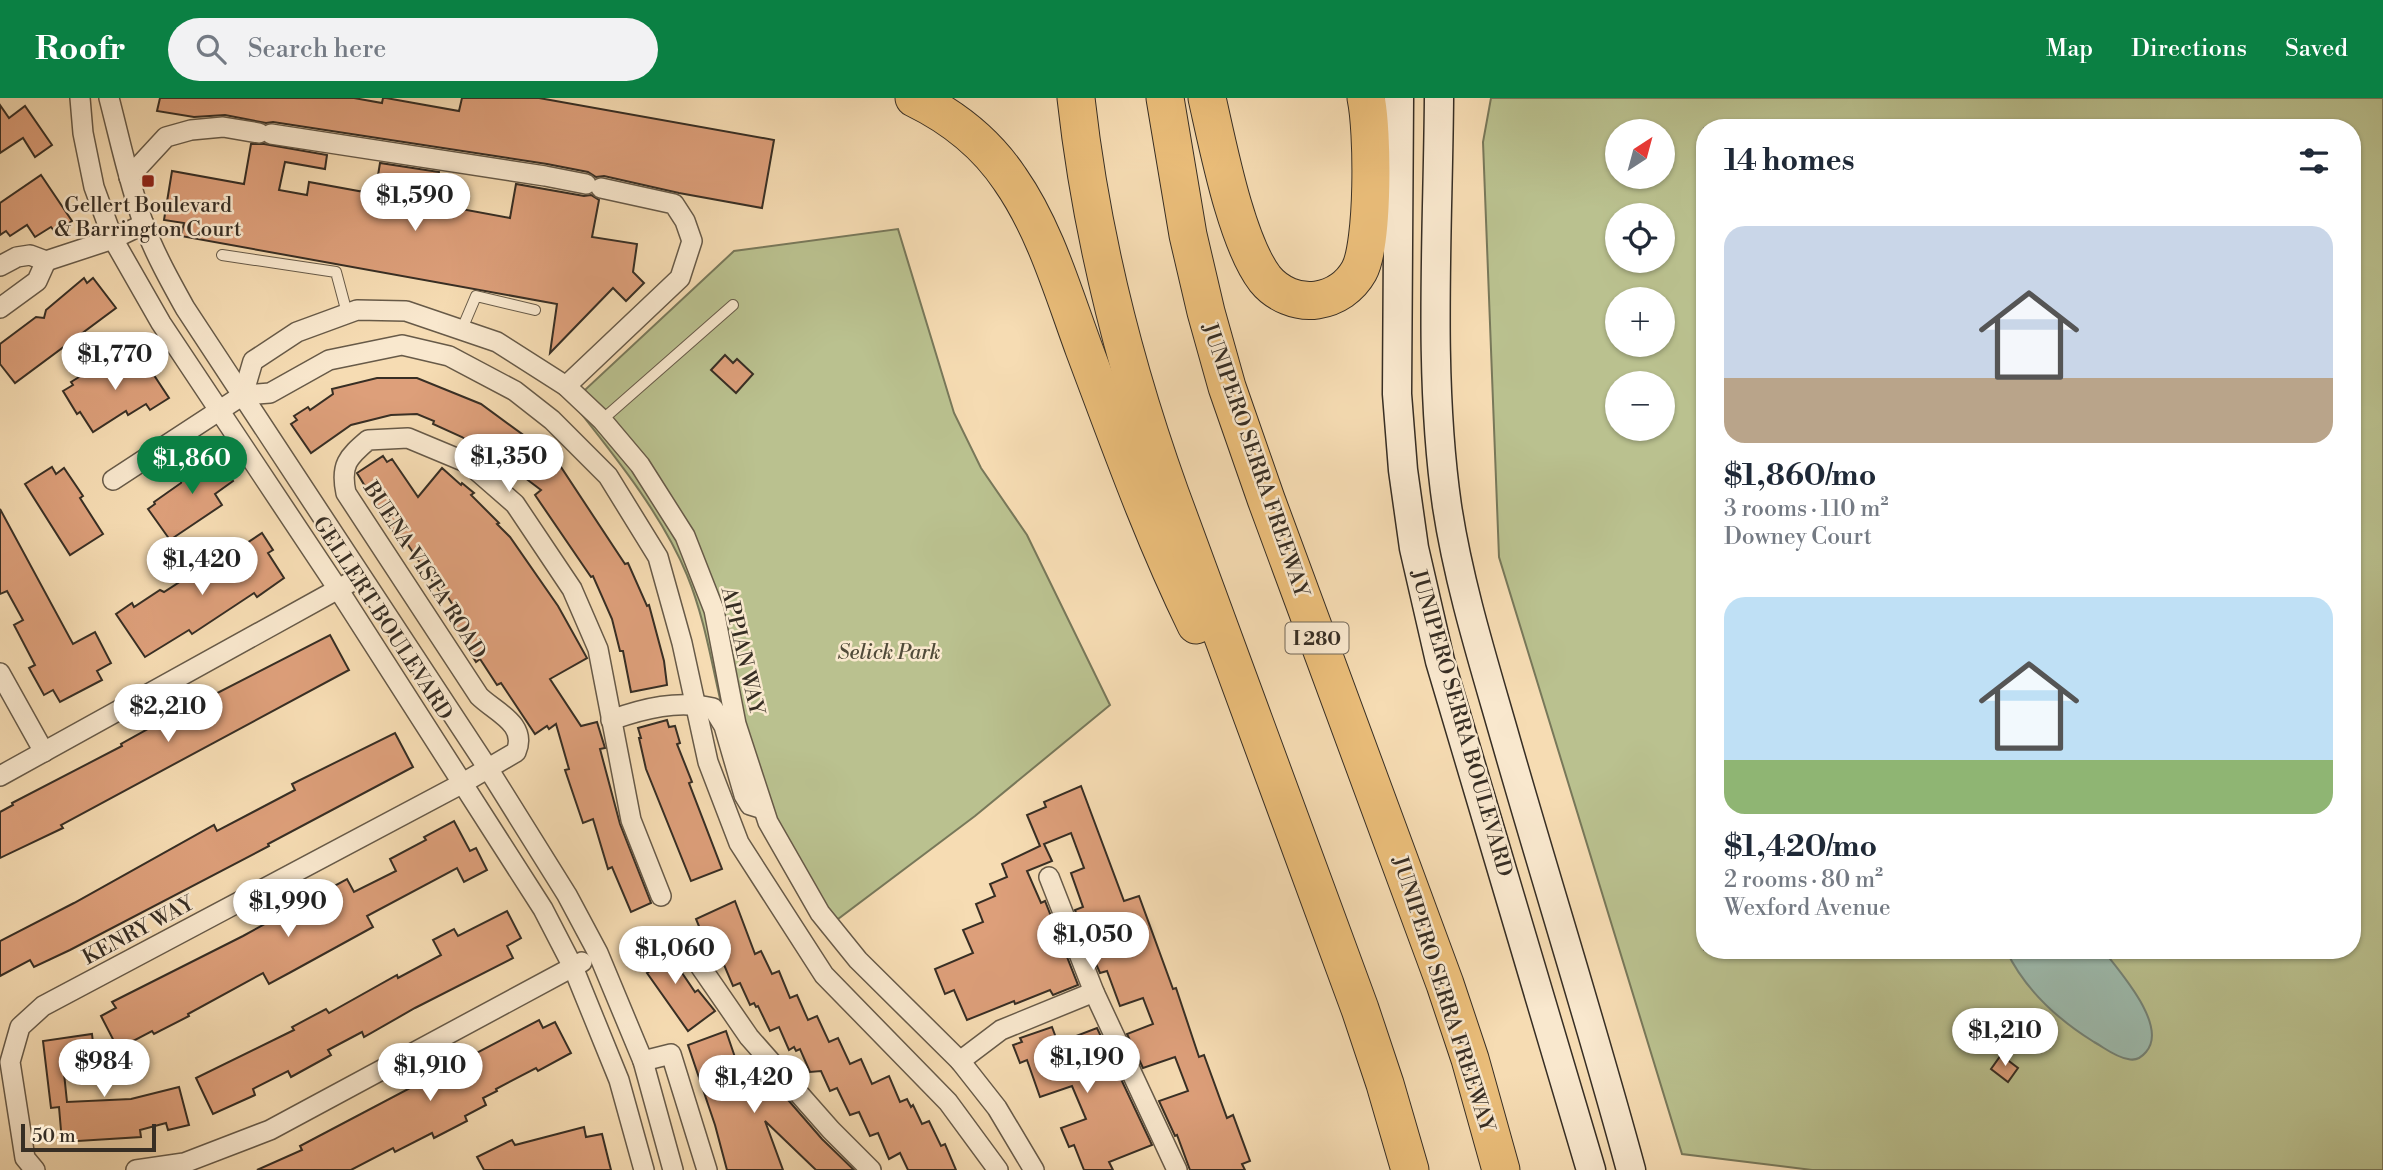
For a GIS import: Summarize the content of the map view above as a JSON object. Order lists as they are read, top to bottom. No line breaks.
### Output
{"streets":{"highway":["JUNIPERO SERRA FREEWAY","I 280"],"main road":["JUNIPERO SERRA BOULEVARD"],"street":["BUENA VISTA ROAD","GELLERT BOULEVARD","APPIAN WAY","KENRY WAY"]},"crossings":[["BUENA VISTA ROAD","GELLERT BOULEVARD"],["BUENA VISTA ROAD","KENRY WAY"],["GELLERT BOULEVARD","APPIAN WAY"],["GELLERT BOULEVARD","KENRY WAY"]],"parks":["Selick Park"],"places":{"transit":["Gellert Boulevard & Barrington Court"]},"scale_bar":"50 m","north":"top right","page":{"header":"Roofr","search":"Search here","nav":["Map","Directions","Saved"],"map_buttons":["+","−"],"heading":"14 homes","price":["$1,590","$1,770","$1,350","$1,860","$1,420","$2,210","$1,990","$1,050","$1,060","$1,210","$1,190","$984","$1,910","$1,420"],"list":[{"name":"$1,860/mo","note":"3 rooms · 110 m² · Downey Court"},{"name":"$1,420/mo","note":"2 rooms · 80 m² · Wexford Avenue"}],"scale":"50 m"}}
